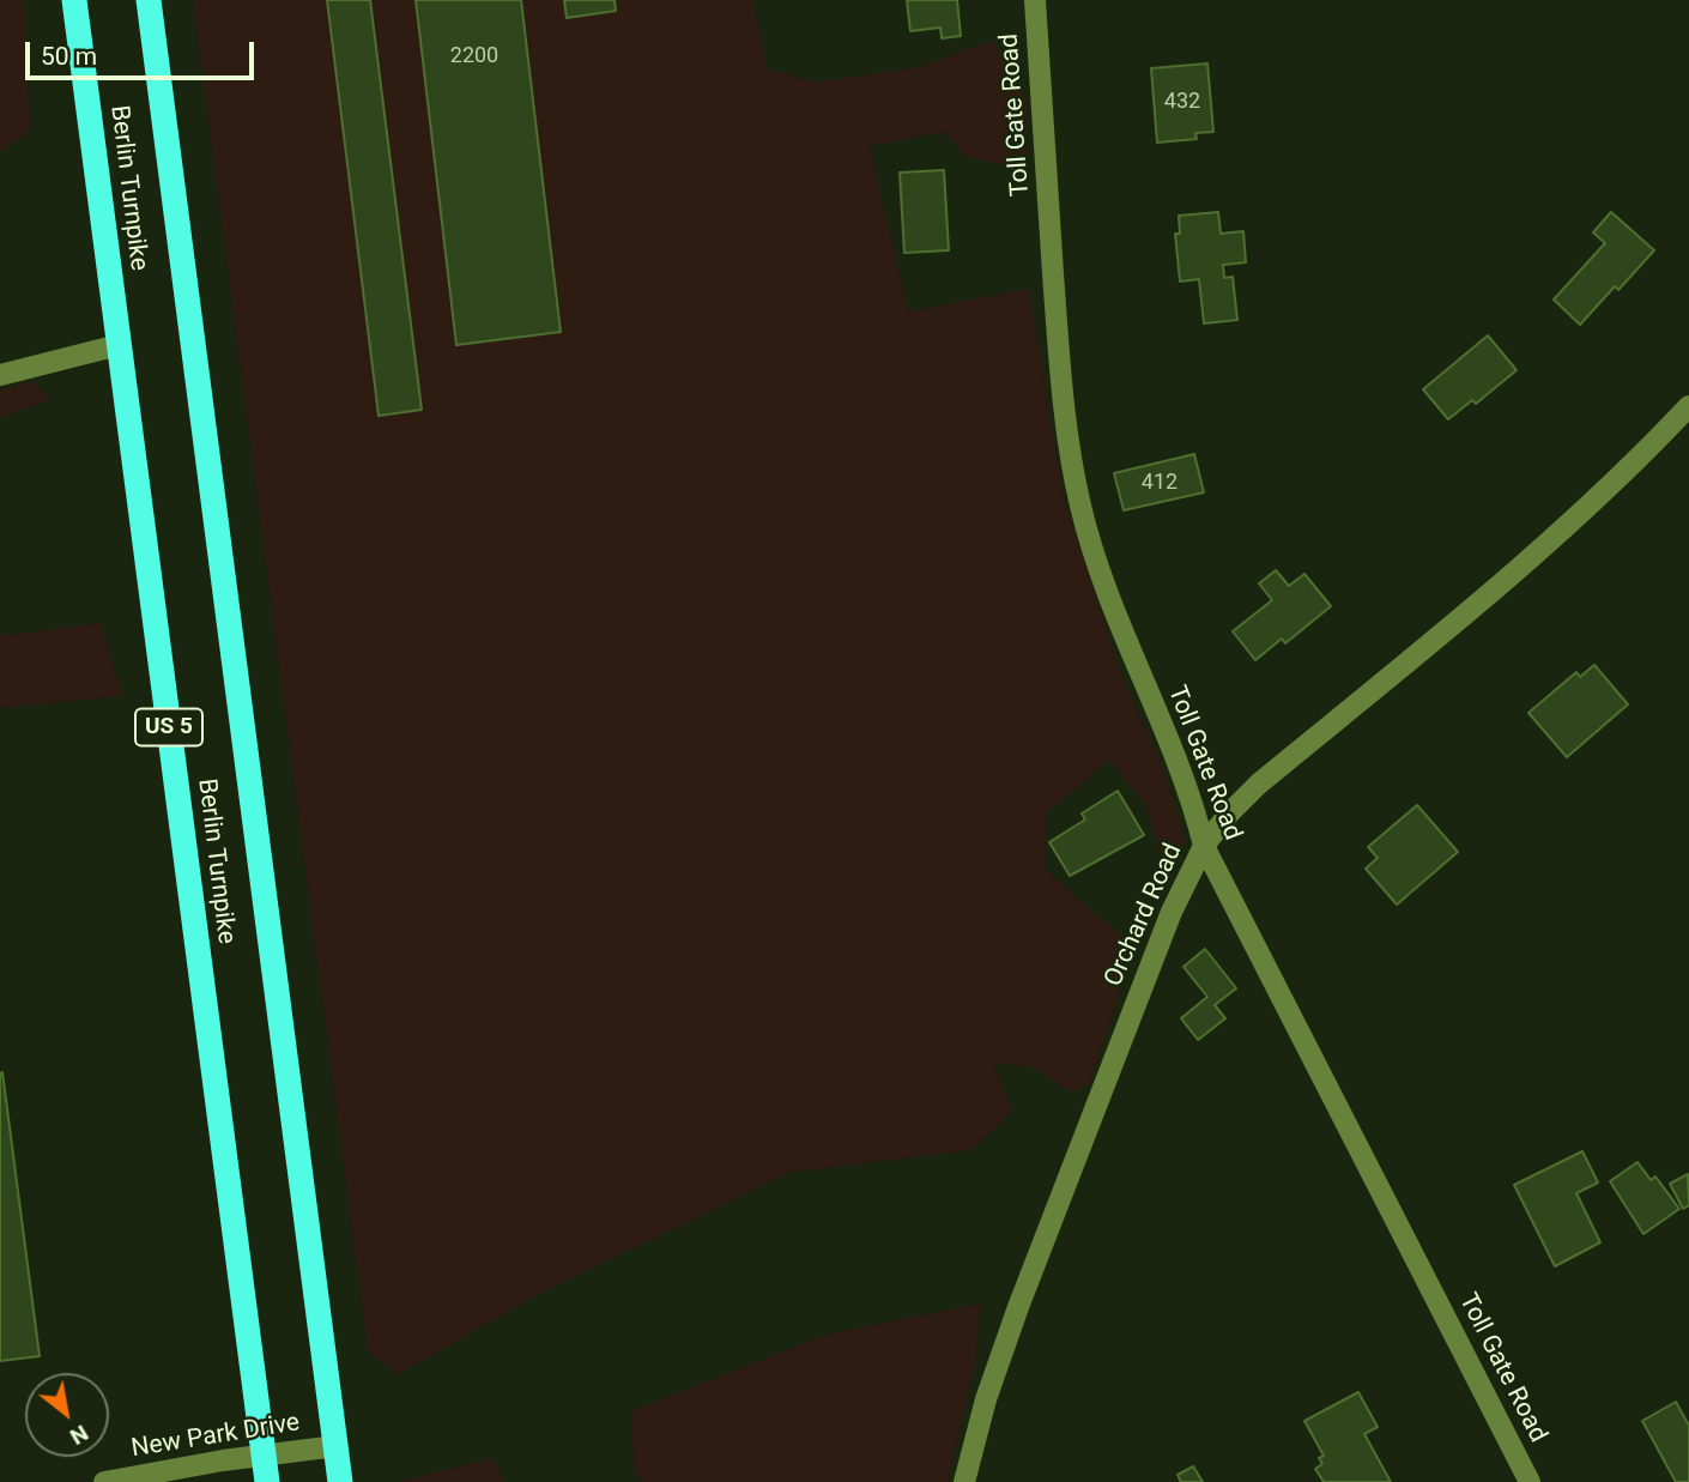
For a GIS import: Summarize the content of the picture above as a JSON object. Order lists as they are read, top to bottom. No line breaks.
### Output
{"streets":{"highway":["Berlin Turnpike","US 5"],"street":["Toll Gate Road","Orchard Road","New Park Drive"]},"crossings":[["Toll Gate Road","Orchard Road"],["Berlin Turnpike","New Park Drive"]],"house_numbers":["2200","432","412"],"scale_bar":"50 m","north":"bottom right"}
